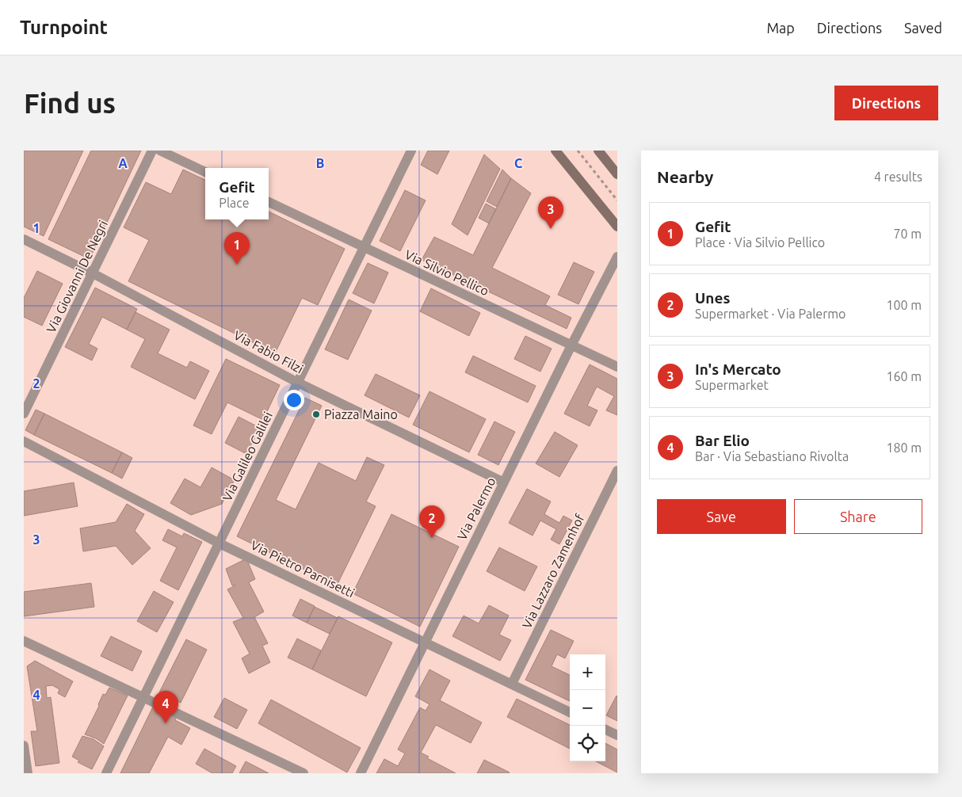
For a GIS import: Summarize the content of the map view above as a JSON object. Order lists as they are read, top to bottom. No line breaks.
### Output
{"streets":{"street":["Via Silvio Pellico","Via Giovanni De Negri","Via Fabio Filzi","Via Galileo Galilei","Via Palermo","Via Pietro Parnisetti","Via Lazzaro Zamenhof"]},"crossings":[["Via Silvio Pellico","Via Galileo Galilei"],["Via Silvio Pellico","Via Palermo"],["Via Giovanni De Negri","Via Fabio Filzi"],["Via Fabio Filzi","Via Galileo Galilei"],["Via Fabio Filzi","Via Palermo"],["Via Galileo Galilei","Via Pietro Parnisetti"],["Via Palermo","Via Pietro Parnisetti"],["Via Pietro Parnisetti","Via Lazzaro Zamenhof"]],"places":["Piazza Maino"],"page":{"header":"Turnpoint","nav":["Map","Directions","Saved"],"buttons":["Directions",["Save","Share"]],"title":"Find us","heading":["Nearby","4 results"],"popup":["Gefit","Place"],"pins":["3","1","2","4"],"list":[{"mark":"1","name":"Gefit","note":"Place · Via Silvio Pellico","value":"70 m"},{"mark":"2","name":"Unes","note":"Supermarket · Via Palermo","value":"100 m"},{"mark":"3","name":"In's Mercato","note":"Supermarket","value":"160 m"},{"mark":"4","name":"Bar Elio","note":"Bar · Via Sebastiano Rivolta","value":"180 m"}],"map_buttons":["+","−"]},"grid":{"columns":["A","B","C"],"rows":["1","2","3","4"]}}
